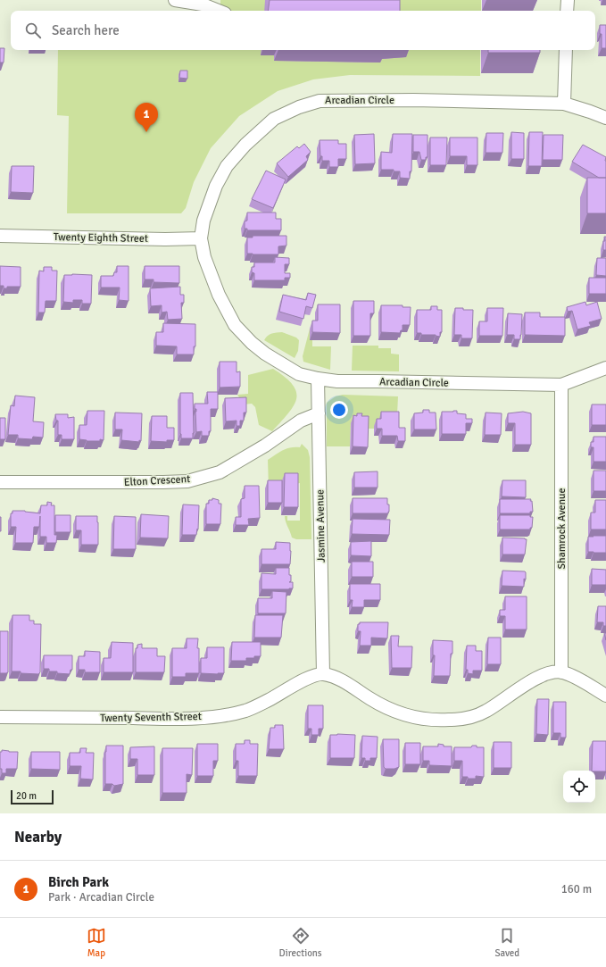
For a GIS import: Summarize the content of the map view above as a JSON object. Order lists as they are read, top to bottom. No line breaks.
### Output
{"streets":{"street":["Arcadian Circle","Twenty Eighth Street","Elton Crescent","Jasmine Avenue","Shamrock Avenue","Twenty Seventh Street"]},"crossings":[["Arcadian Circle","Twenty Eighth Street"],["Arcadian Circle","Jasmine Avenue"],["Arcadian Circle","Shamrock Avenue"],["Elton Crescent","Jasmine Avenue"],["Jasmine Avenue","Twenty Seventh Street"]],"scale_bar":"20 m","page":{"search":"Search here","pins":"1","scale":"20 m","heading":"Nearby","list":[{"mark":"1","name":"Birch Park","note":"Park · Arcadian Circle","value":"160 m"}],"nav":["Map","Directions","Saved"]}}
